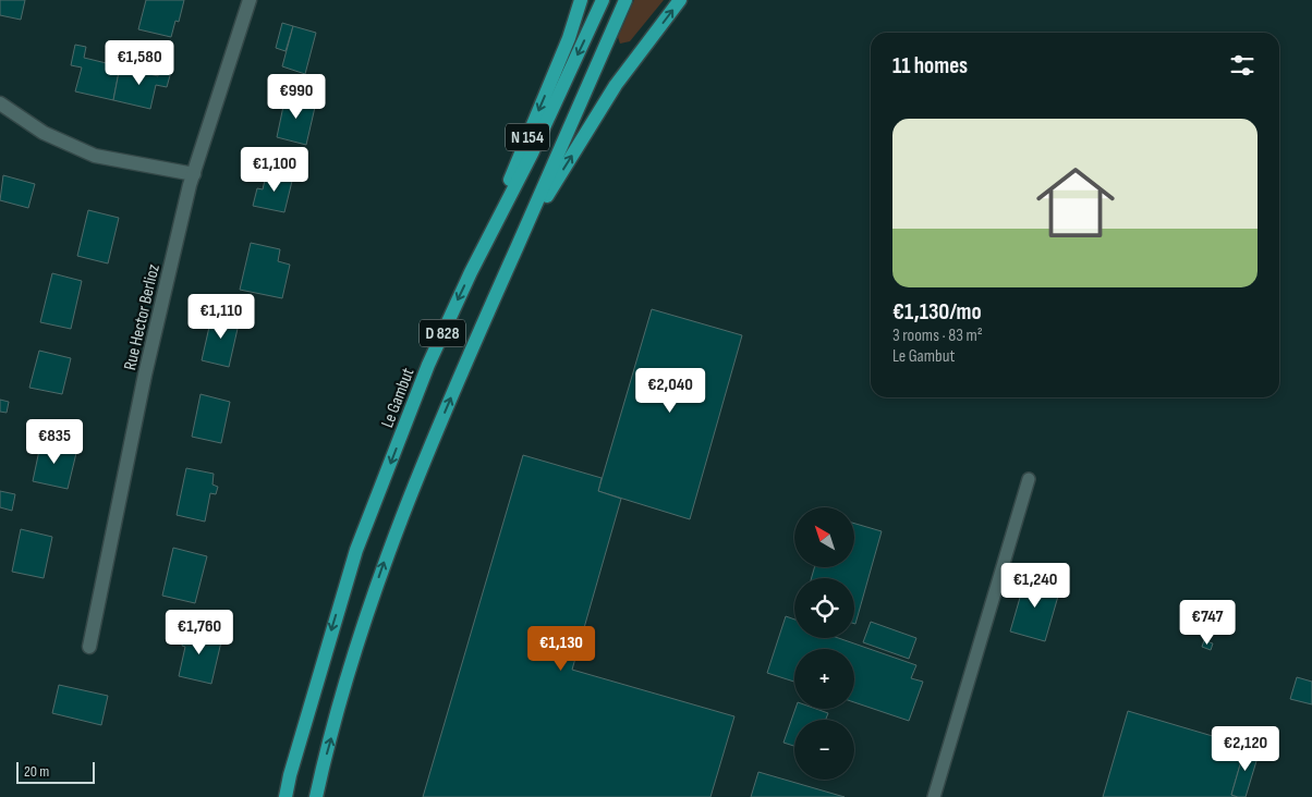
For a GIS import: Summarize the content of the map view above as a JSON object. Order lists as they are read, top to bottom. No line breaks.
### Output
{"streets":{"main road":["N 154","D 828","Le Gambut"],"street":["Rue Hector Berlioz"]},"crossings":[["N 154","Le Gambut"]],"scale_bar":"20 m","north":"top left","page":{"heading":"11 homes","price":["€1,580","€990","€1,100","€1,110","€2,040","€835","€1,240","€747","€1,760","€1,130","€2,120"],"list":[{"name":"€1,130/mo","note":"3 rooms · 83 m² · Le Gambut"}],"map_buttons":["+","−"],"scale":"20 m"}}
